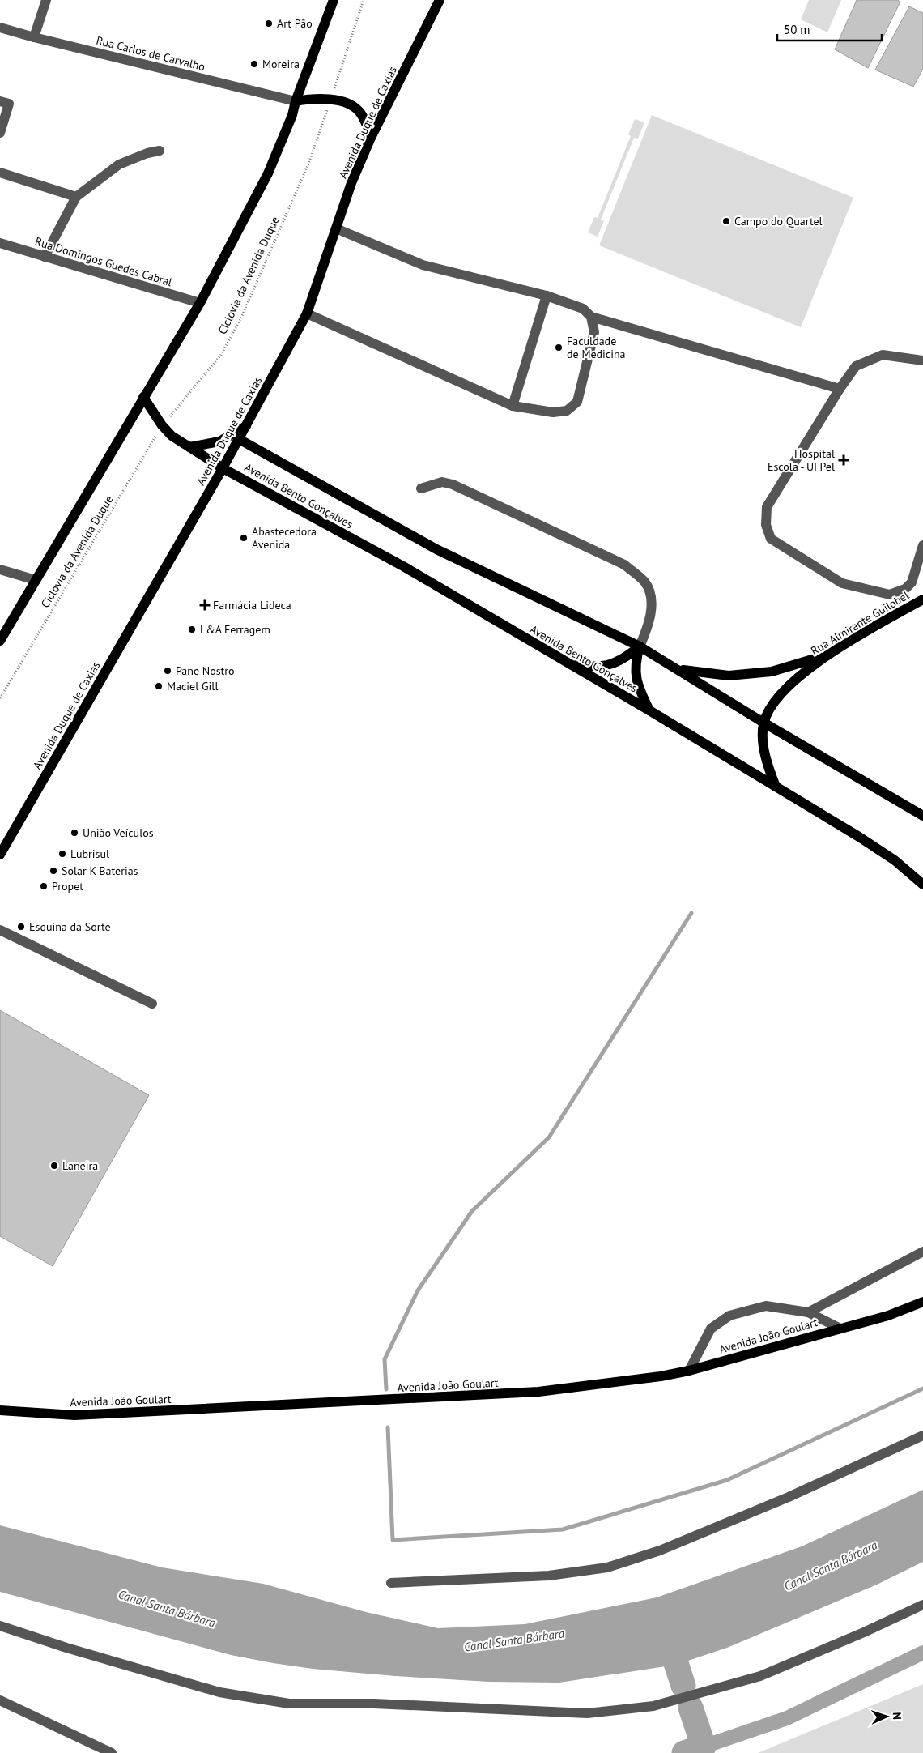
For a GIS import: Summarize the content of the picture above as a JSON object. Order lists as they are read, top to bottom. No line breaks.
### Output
{"streets":{"main road":["Avenida Duque de Caxias","Avenida Bento Gonçalves","Rua Almirante Guilobel","Avenida João Goulart"],"street":["Rua Carlos de Carvalho","Rua Domingos Guedes Cabral"],"path":["Ciclovia da Avenida Duque"]},"crossings":[["Avenida Duque de Caxias","Avenida Bento Gonçalves"],["Ciclovia da Avenida Duque","Avenida Bento Gonçalves"],["Avenida Bento Gonçalves","Rua Almirante Guilobel"]],"water":["Canal Santa Bárbara"],"places":{"other":["Art Pão","Moreira","Campo do Quartel","Faculdade de Medicina","Abastecedora Avenida","L&A Ferragem","Pane Nostro","Maciel Gill","União Veículos","Lubrisul","Solar K Baterias","Propet","Esquina da Sorte","Laneira"],"health":["Hospital Escola - UFPel","Farmácia Lideca"]},"scale_bar":"50 m","north":"right"}
